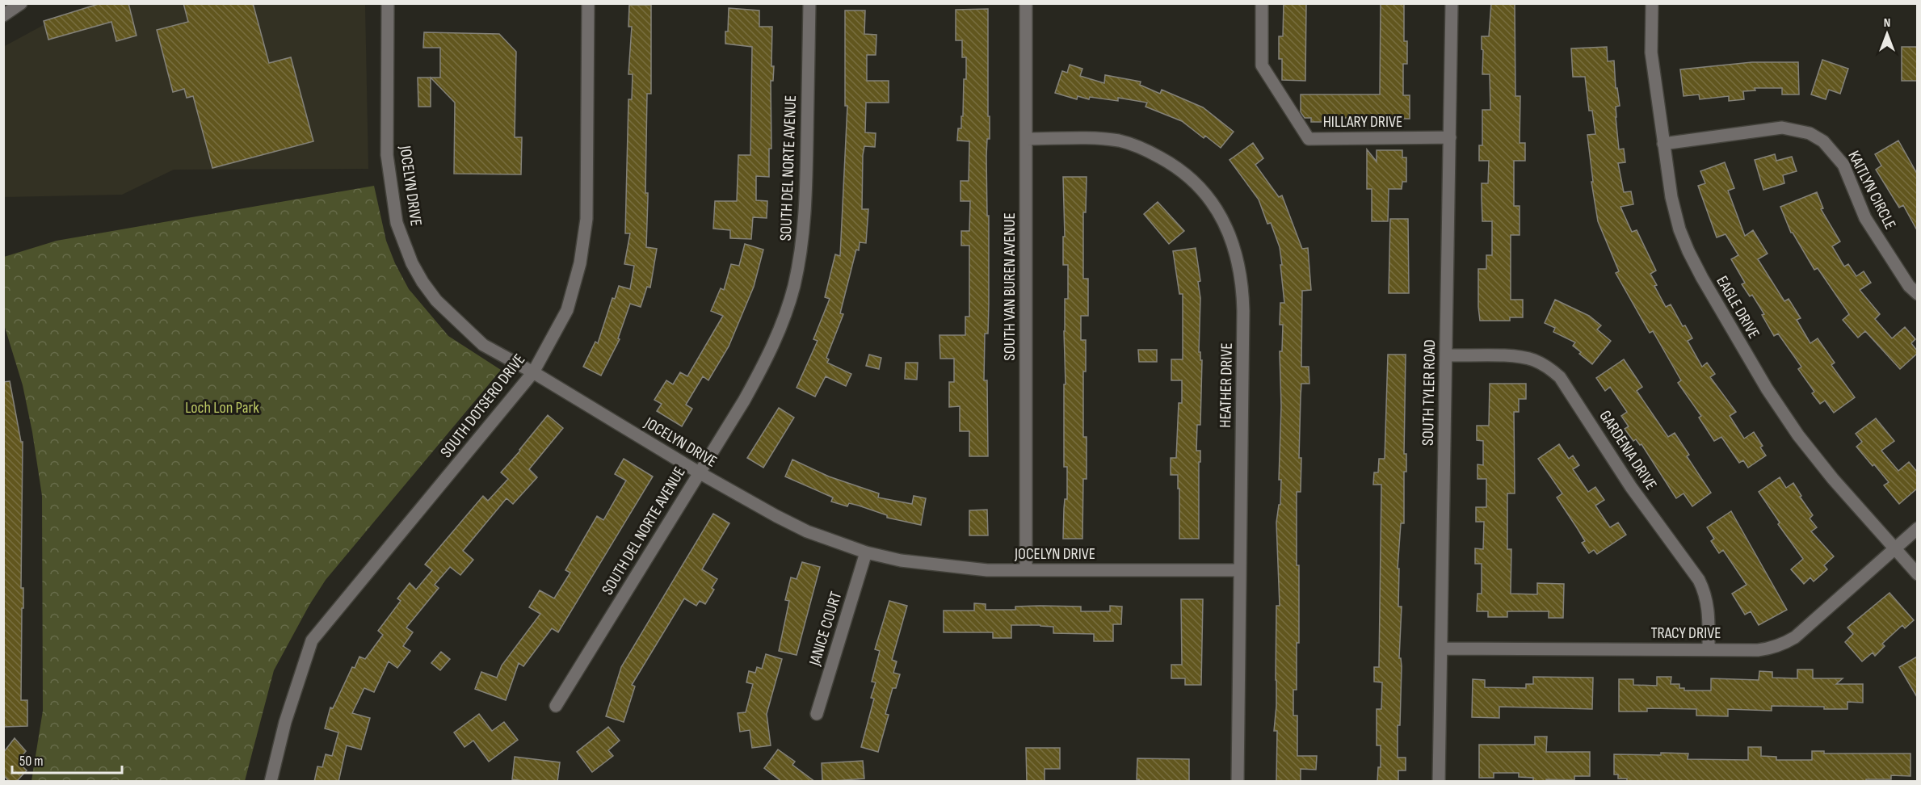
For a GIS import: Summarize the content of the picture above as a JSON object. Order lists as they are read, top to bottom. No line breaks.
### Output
{"streets":{"street":["HILLARY DRIVE","SOUTH DEL NORTE AVENUE","JOCELYN DRIVE","KAITLYN CIRCLE","SOUTH VAN BUREN AVENUE","EAGLE DRIVE","HEATHER DRIVE","SOUTH TYLER ROAD","SOUTH DOTSERO DRIVE","GARDENIA DRIVE","JANICE COURT","TRACY DRIVE"]},"crossings":[["HILLARY DRIVE","SOUTH TYLER ROAD"],["SOUTH DEL NORTE AVENUE","JOCELYN DRIVE"],["JOCELYN DRIVE","SOUTH VAN BUREN AVENUE"],["JOCELYN DRIVE","HEATHER DRIVE"],["JOCELYN DRIVE","SOUTH DOTSERO DRIVE"],["JOCELYN DRIVE","JANICE COURT"],["KAITLYN CIRCLE","EAGLE DRIVE"],["SOUTH VAN BUREN AVENUE","HEATHER DRIVE"],["EAGLE DRIVE","TRACY DRIVE"],["SOUTH TYLER ROAD","GARDENIA DRIVE"],["SOUTH TYLER ROAD","TRACY DRIVE"],["GARDENIA DRIVE","TRACY DRIVE"]],"parks":["Loch Lon Park"],"scale_bar":"50 m","north":"top"}
